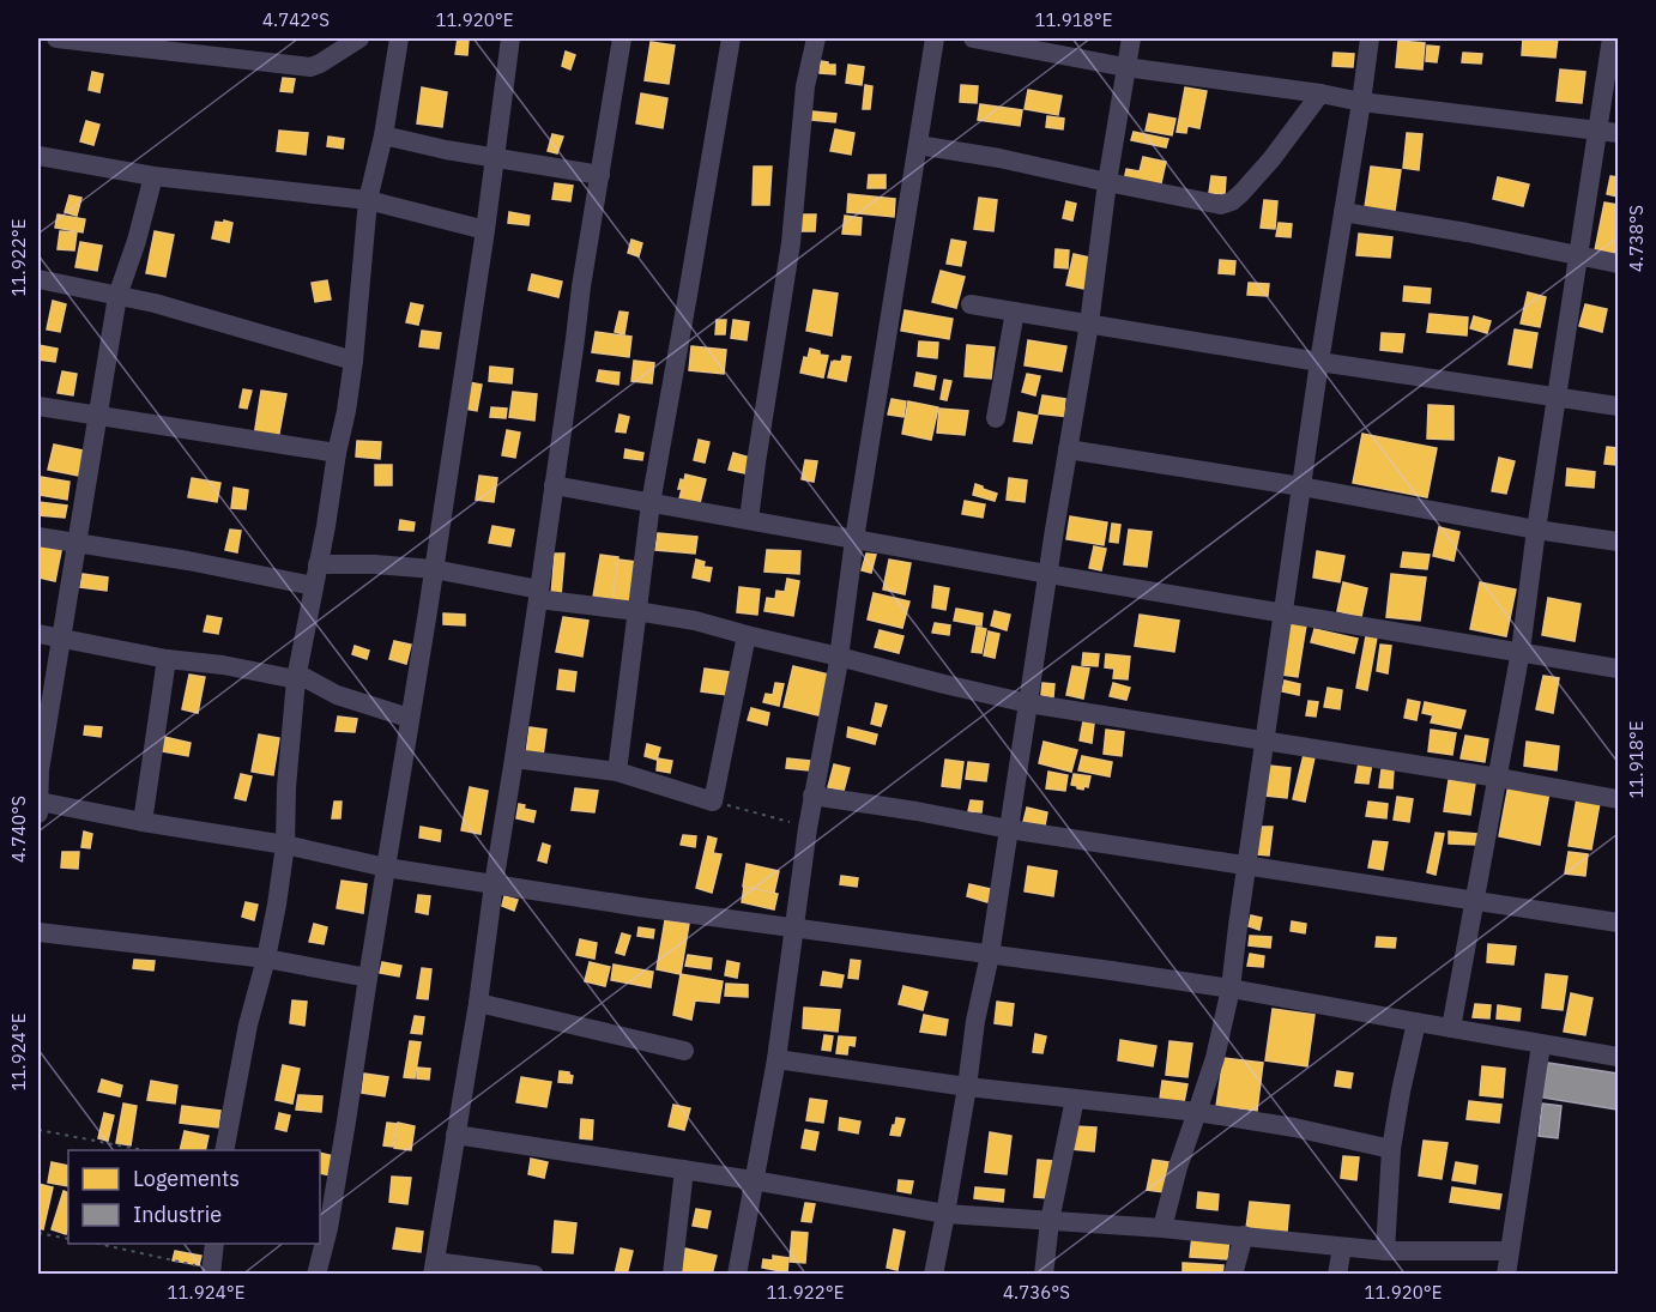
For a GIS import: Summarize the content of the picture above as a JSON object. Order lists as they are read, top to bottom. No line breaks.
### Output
{"legend":["Logements","Industrie"],"coordinates":["4.742°S","11.920°E","11.918°E","4.738°S","11.922°E","4.740°S","11.924°E","4.736°S"]}
